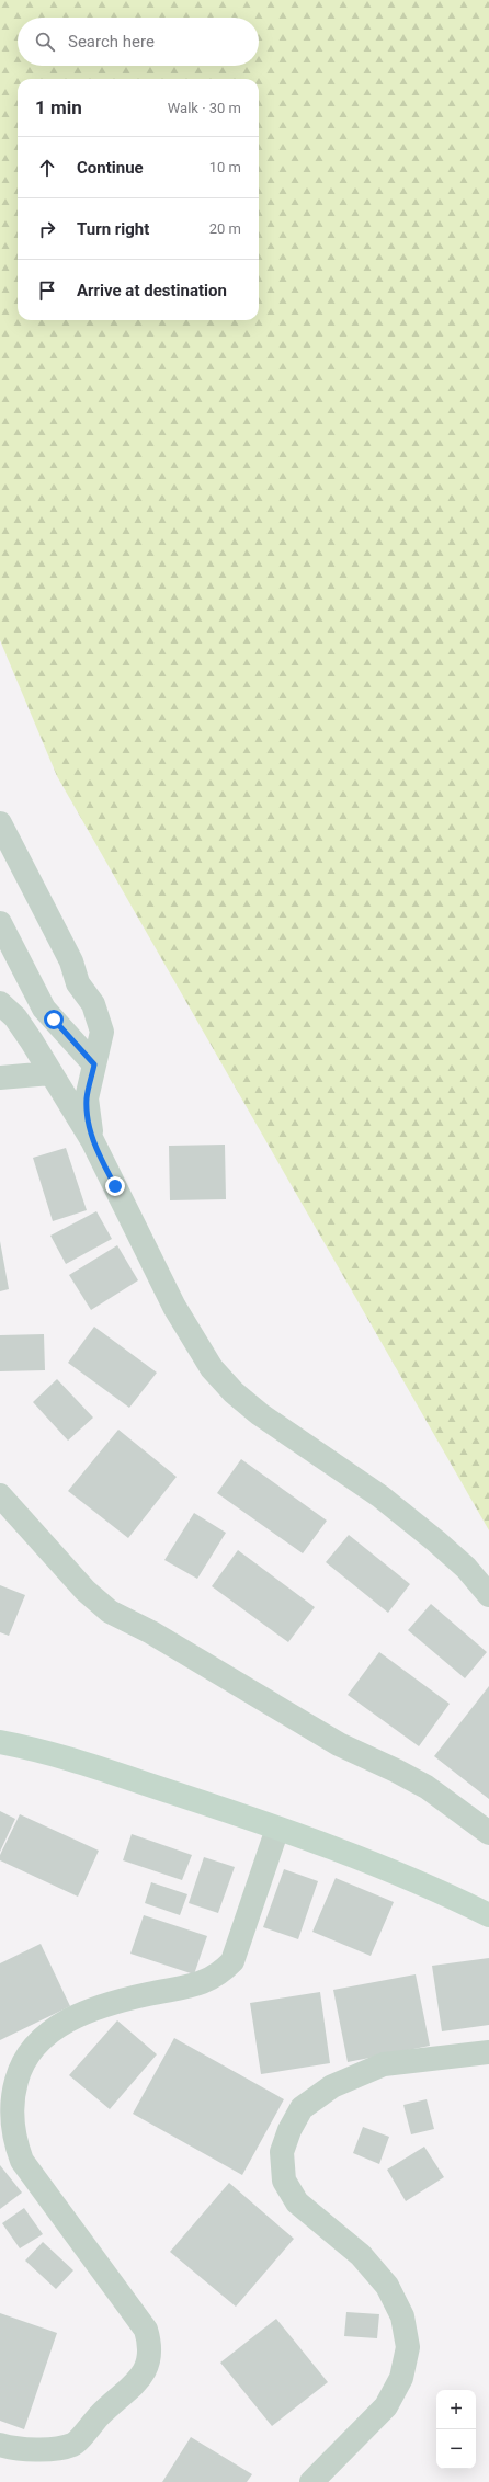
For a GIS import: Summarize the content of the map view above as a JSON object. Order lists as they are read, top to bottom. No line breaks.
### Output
{"page":{"search":"Search here","heading":["1 min","Walk · 30 m"],"list":[["Continue","10 m"],["Turn right","20 m"],"Arrive at destination"],"map_buttons":["+","−"]}}
